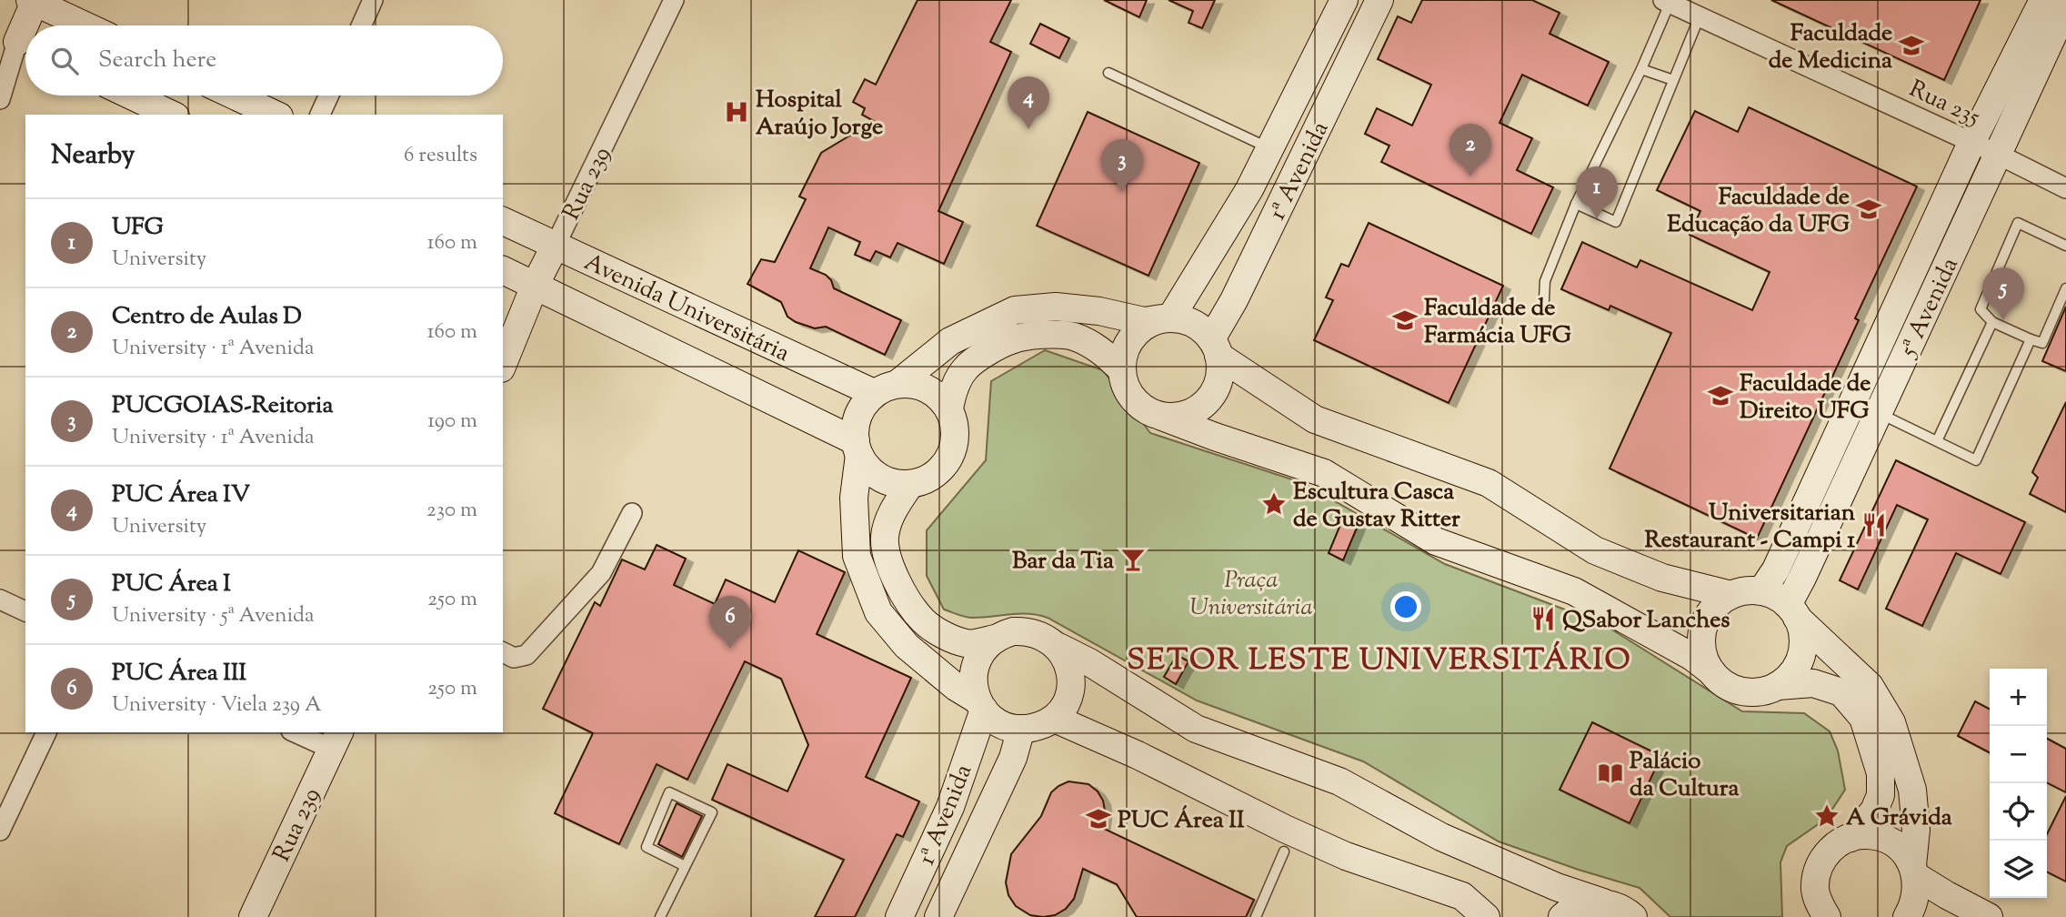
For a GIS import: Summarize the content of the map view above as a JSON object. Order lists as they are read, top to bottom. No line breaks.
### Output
{"streets":{"main road":["1ª Avenida","Rua 239","Avenida Universitária","5ª Avenida"],"street":["Rua 235"]},"crossings":[["Rua 235","5ª Avenida"],["Rua 239","Avenida Universitária"]],"districts":["SETOR LESTE UNIVERSITÁRIO"],"parks":["Praça Universitária"],"places":{"school or university":["Faculdade de Medicina","Faculdade de Educação da UFG","Faculdade de Farmácia UFG","Faculdade de Direito UFG","PUC Área II"],"hospital":["Hospital Araújo Jorge"],"place":["Escultura Casca de Gustav Ritter","A Grávida"],"restaurant":["Universitarian Restaurant - Campi 1","QSabor Lanches"],"bar":["Bar da Tia"],"library":["Palácio da Cultura"]},"page":{"search":"Search here","pins":["4","2","3","1","5","6"],"heading":["Nearby","6 results"],"list":[{"mark":"1","name":"UFG","note":"University","value":"160 m"},{"mark":"2","name":"Centro de Aulas D","note":"University · 1ª Avenida","value":"160 m"},{"mark":"3","name":"PUCGOIAS-Reitoria","note":"University · 1ª Avenida","value":"190 m"},{"mark":"4","name":"PUC Área IV","note":"University","value":"230 m"},{"mark":"5","name":"PUC Área I","note":"University · 5ª Avenida","value":"250 m"},{"mark":"6","name":"PUC Área III","note":"University · Viela 239 A","value":"250 m"}],"map_buttons":["+","−"]}}
